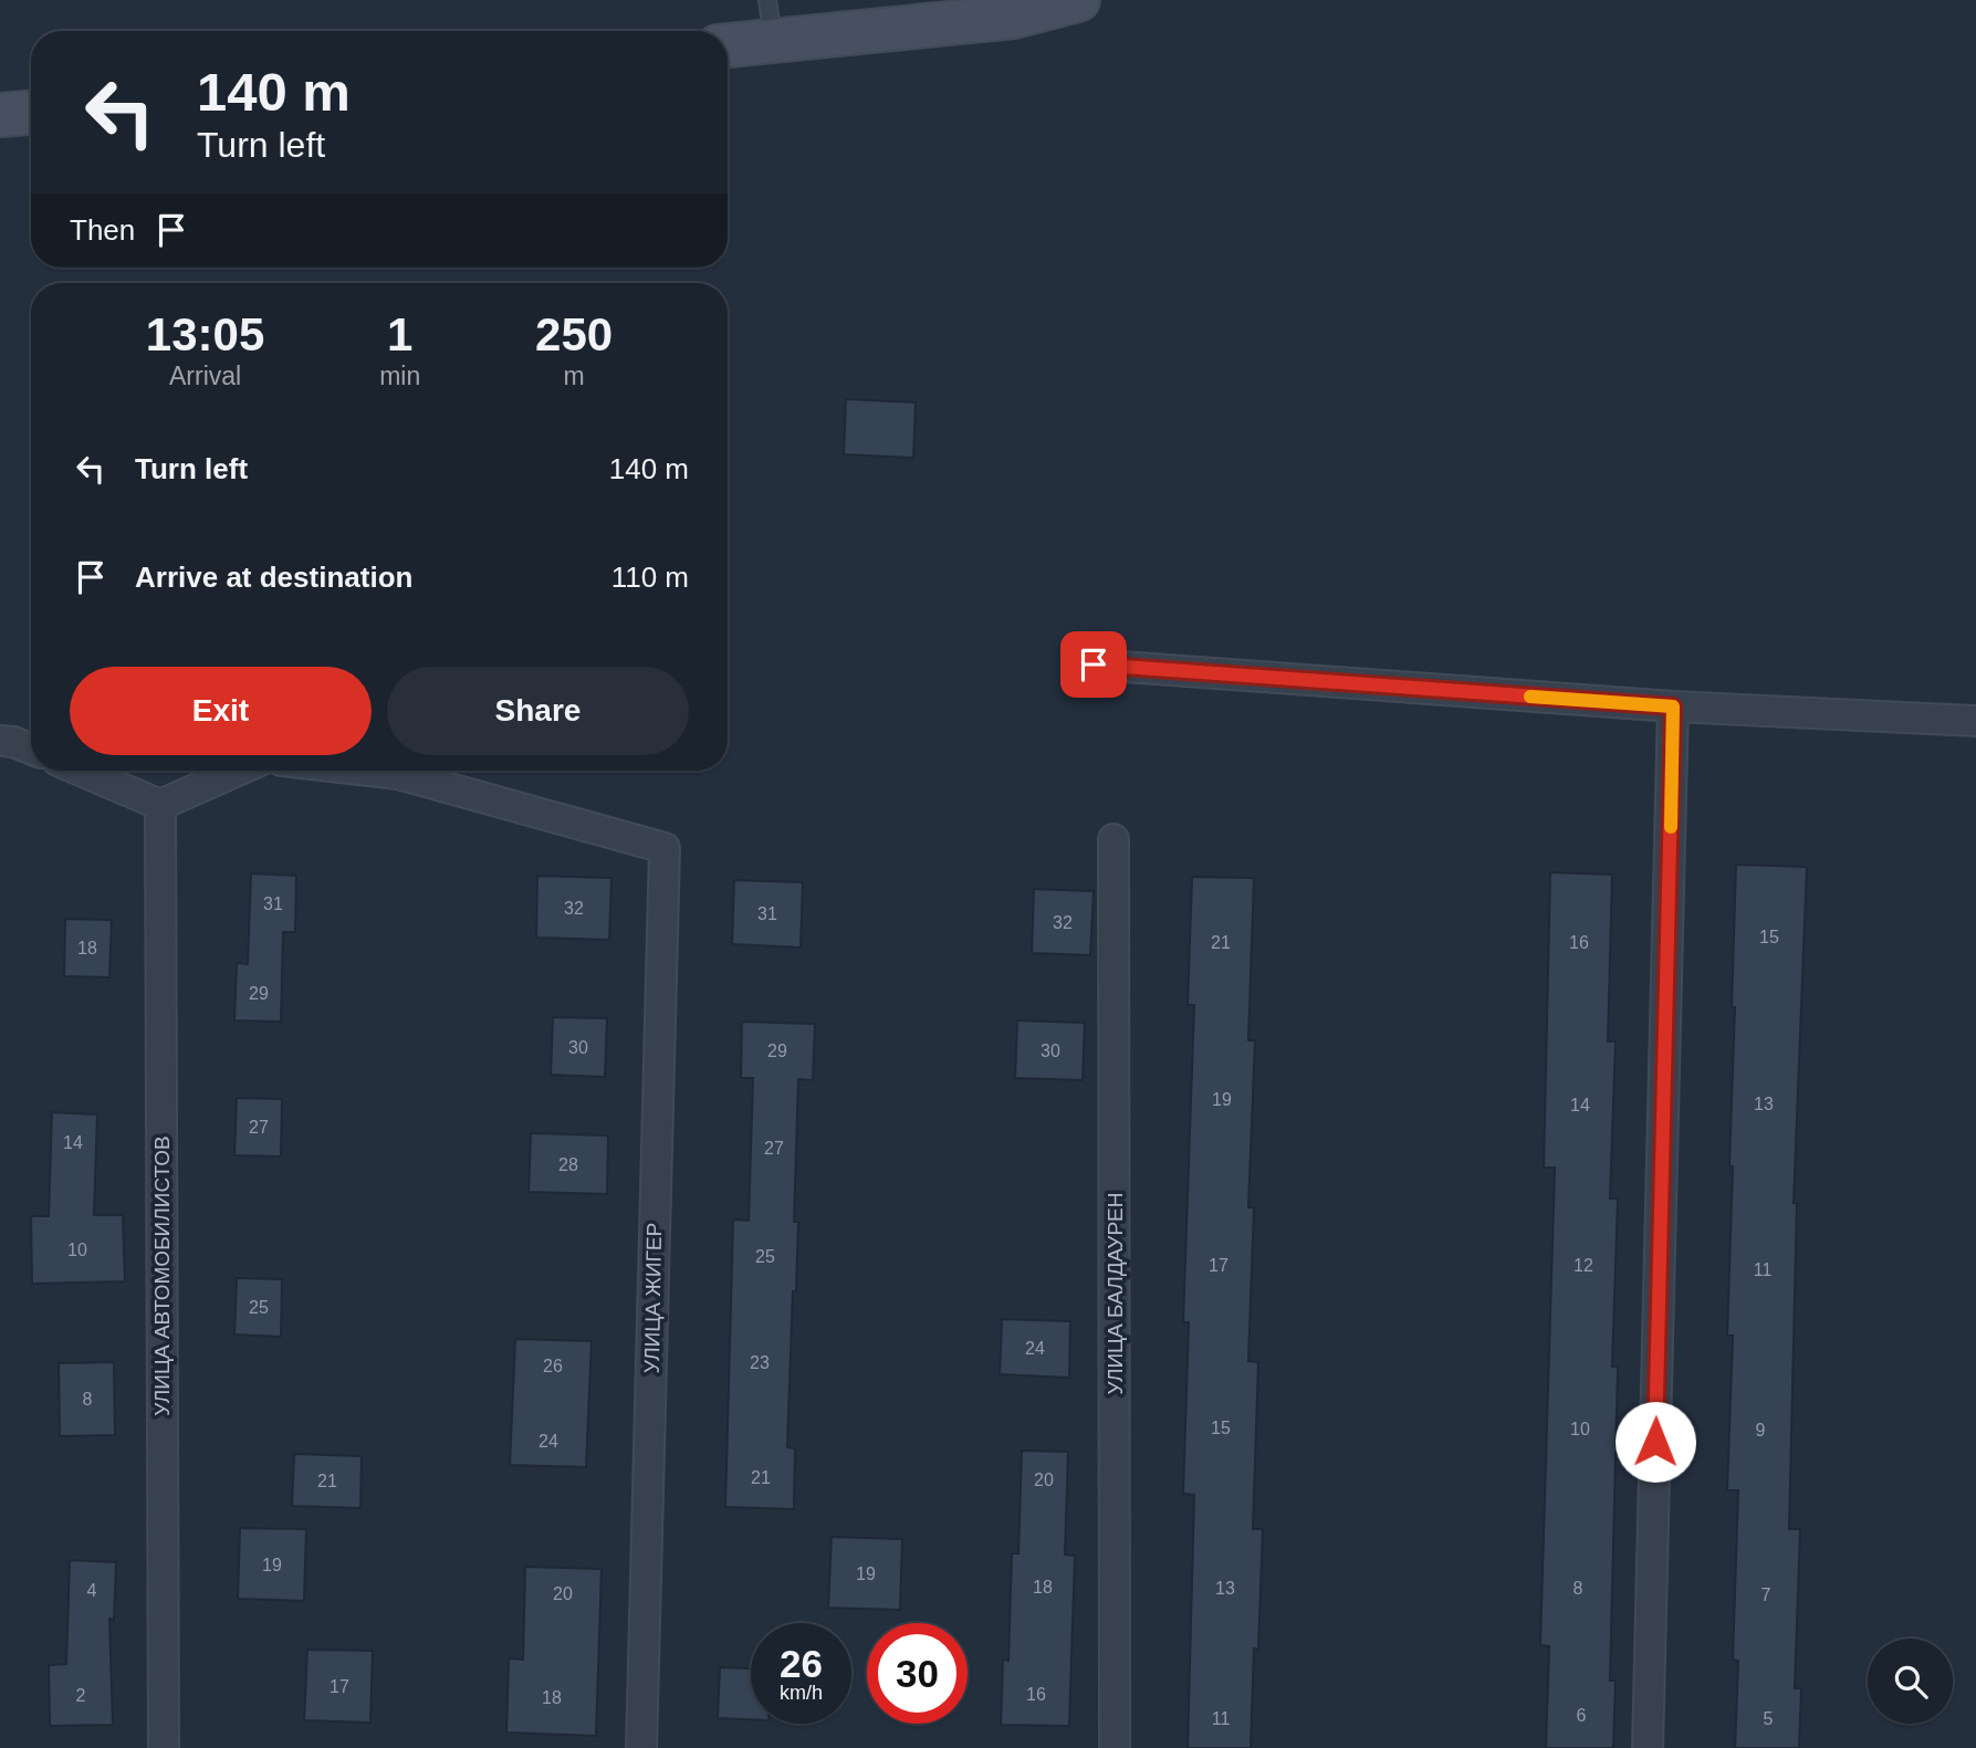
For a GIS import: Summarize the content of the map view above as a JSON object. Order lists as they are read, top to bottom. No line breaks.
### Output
{"streets":{"street":["УЛИЦА АВТОМОБИЛИСТОВ","УЛИЦА БАЛДАУРЕН","УЛИЦА ЖИГЕР"]},"house_numbers":["31","32","31","32","15","21","16","18","29","30","29","30","19","13","14","27","14","27","28","10","25","17","12","11","25","24","23","26","8","15","10","9","24","21","20","21","19","19","18","13","8","4","20","7","17","16","2","18","6","11","5"],"page":{"turn":["140 m","Turn left"],"then":"Then","eta":["13:05","Arrival","1","min","250","m"],"list":[{"name":"Turn left","value":"140 m"},{"name":"Arrive at destination","value":"110 m"}],"buttons":["Exit","Share"],"speed":"26 km/h","limit":"30"}}
